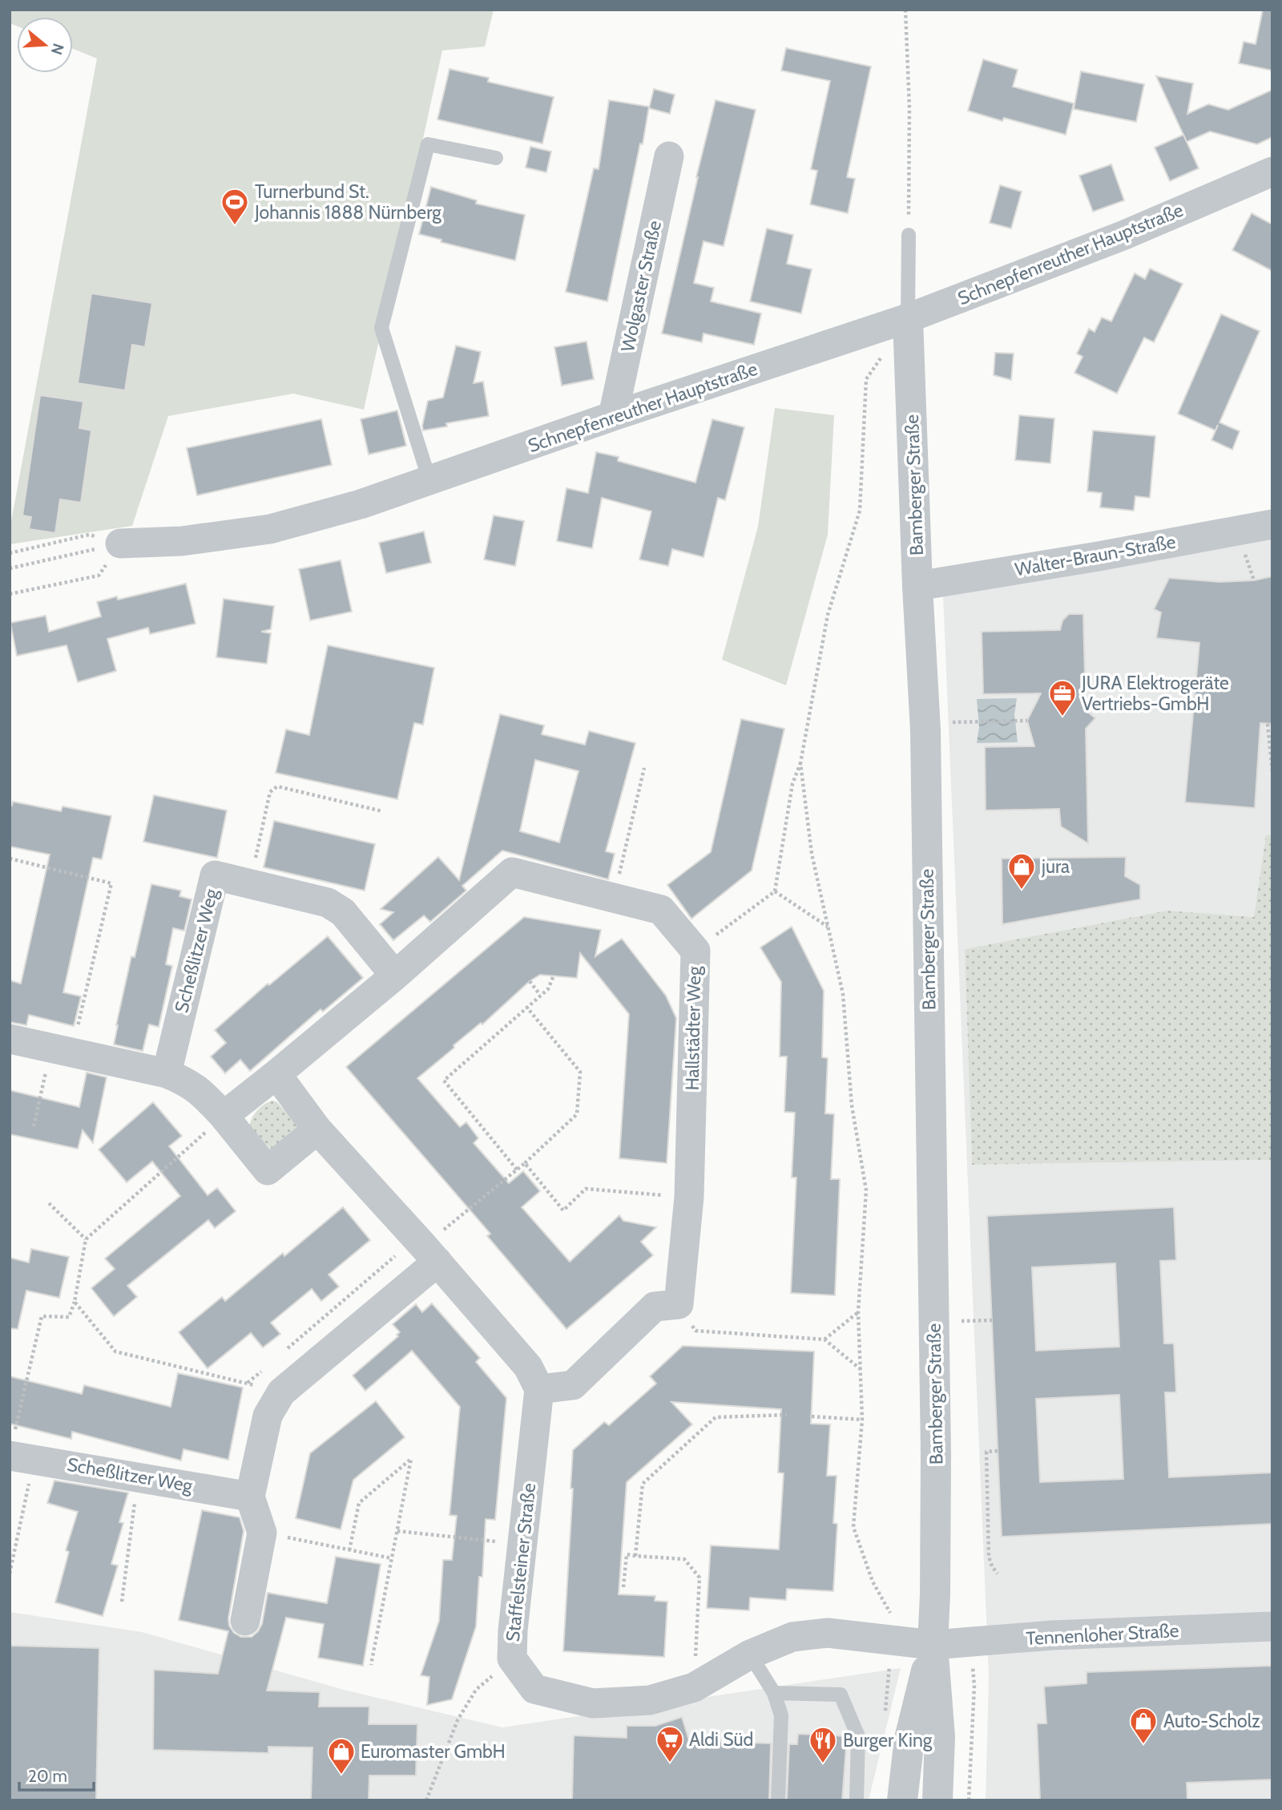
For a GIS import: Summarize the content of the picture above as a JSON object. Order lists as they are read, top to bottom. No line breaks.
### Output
{"streets":{"street":["Schnepfenreuther Hauptstraße","Wolgaster Straße","Bamberger Straße","Walter-Braun-Straße","Scheßlitzer Weg","Hallstädter Weg","Staffelsteiner Straße","Tennenloher Straße"]},"crossings":[["Schnepfenreuther Hauptstraße","Wolgaster Straße"],["Schnepfenreuther Hauptstraße","Bamberger Straße"],["Bamberger Straße","Walter-Braun-Straße"],["Bamberger Straße","Staffelsteiner Straße"],["Bamberger Straße","Tennenloher Straße"],["Scheßlitzer Weg","Hallstädter Weg"],["Staffelsteiner Straße","Tennenloher Straße"]],"places":{"sports":["Turnerbund St. Johannis 1888 Nürnberg"],"office":["JURA Elektrogeräte Vertriebs-GmbH"],"shop":["jura","Auto-Scholz","Euromaster GmbH"],"supermarket":["Aldi Süd"],"restaurant":["Burger King"]},"scale_bar":"20 m","north":"right"}
